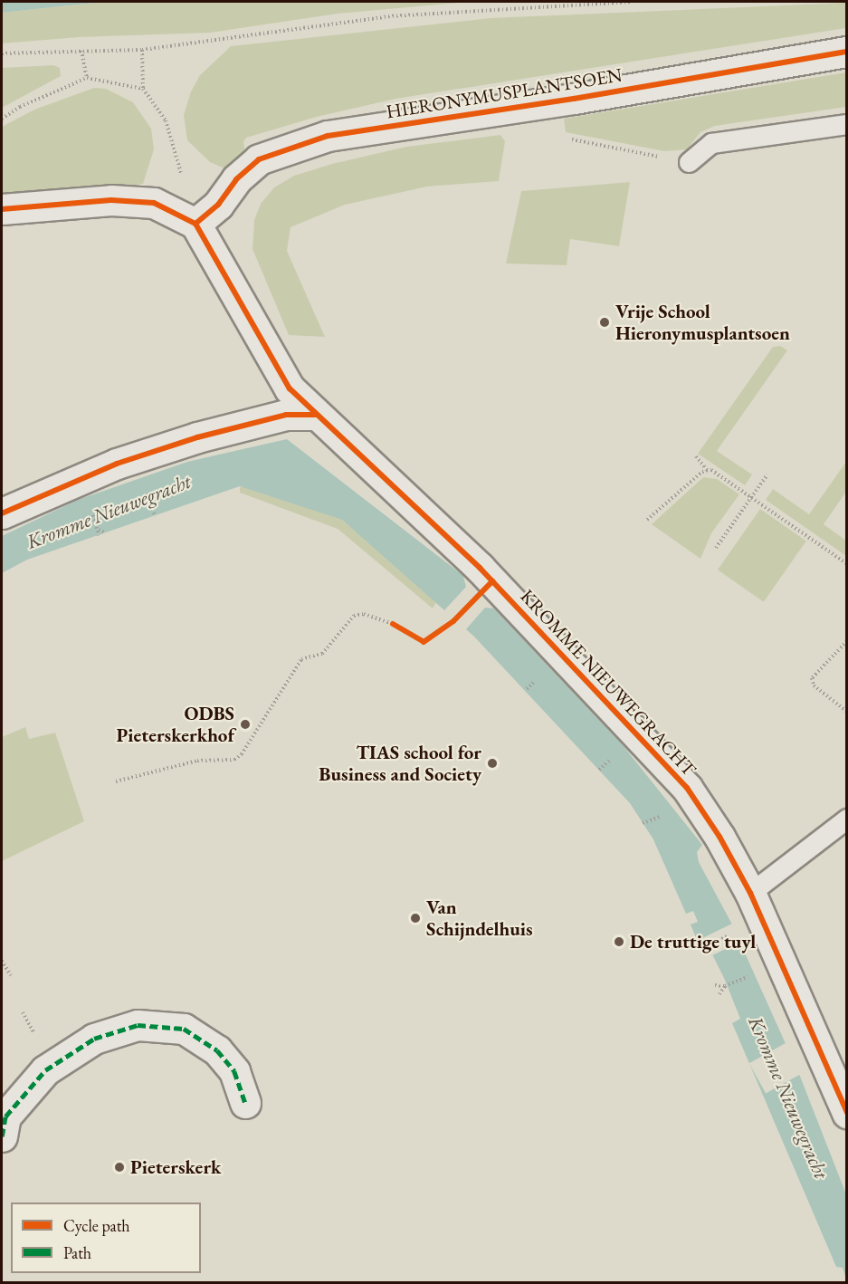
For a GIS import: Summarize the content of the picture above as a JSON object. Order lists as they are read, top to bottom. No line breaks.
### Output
{"streets":{"street":["HIERONYMUSPLANTSOEN","KROMME NIEUWEGRACHT"]},"crossings":[["HIERONYMUSPLANTSOEN","KROMME NIEUWEGRACHT"]],"water":["Kromme Nieuwegracht"],"places":["Vrije School Hieronymusplantsoen","ODBS Pieterskerkhof","TIAS school for Business and Society","Van Schijndelhuis","De truttige tuyl","Pieterskerk"],"legend":["Cycle path","Path"]}
